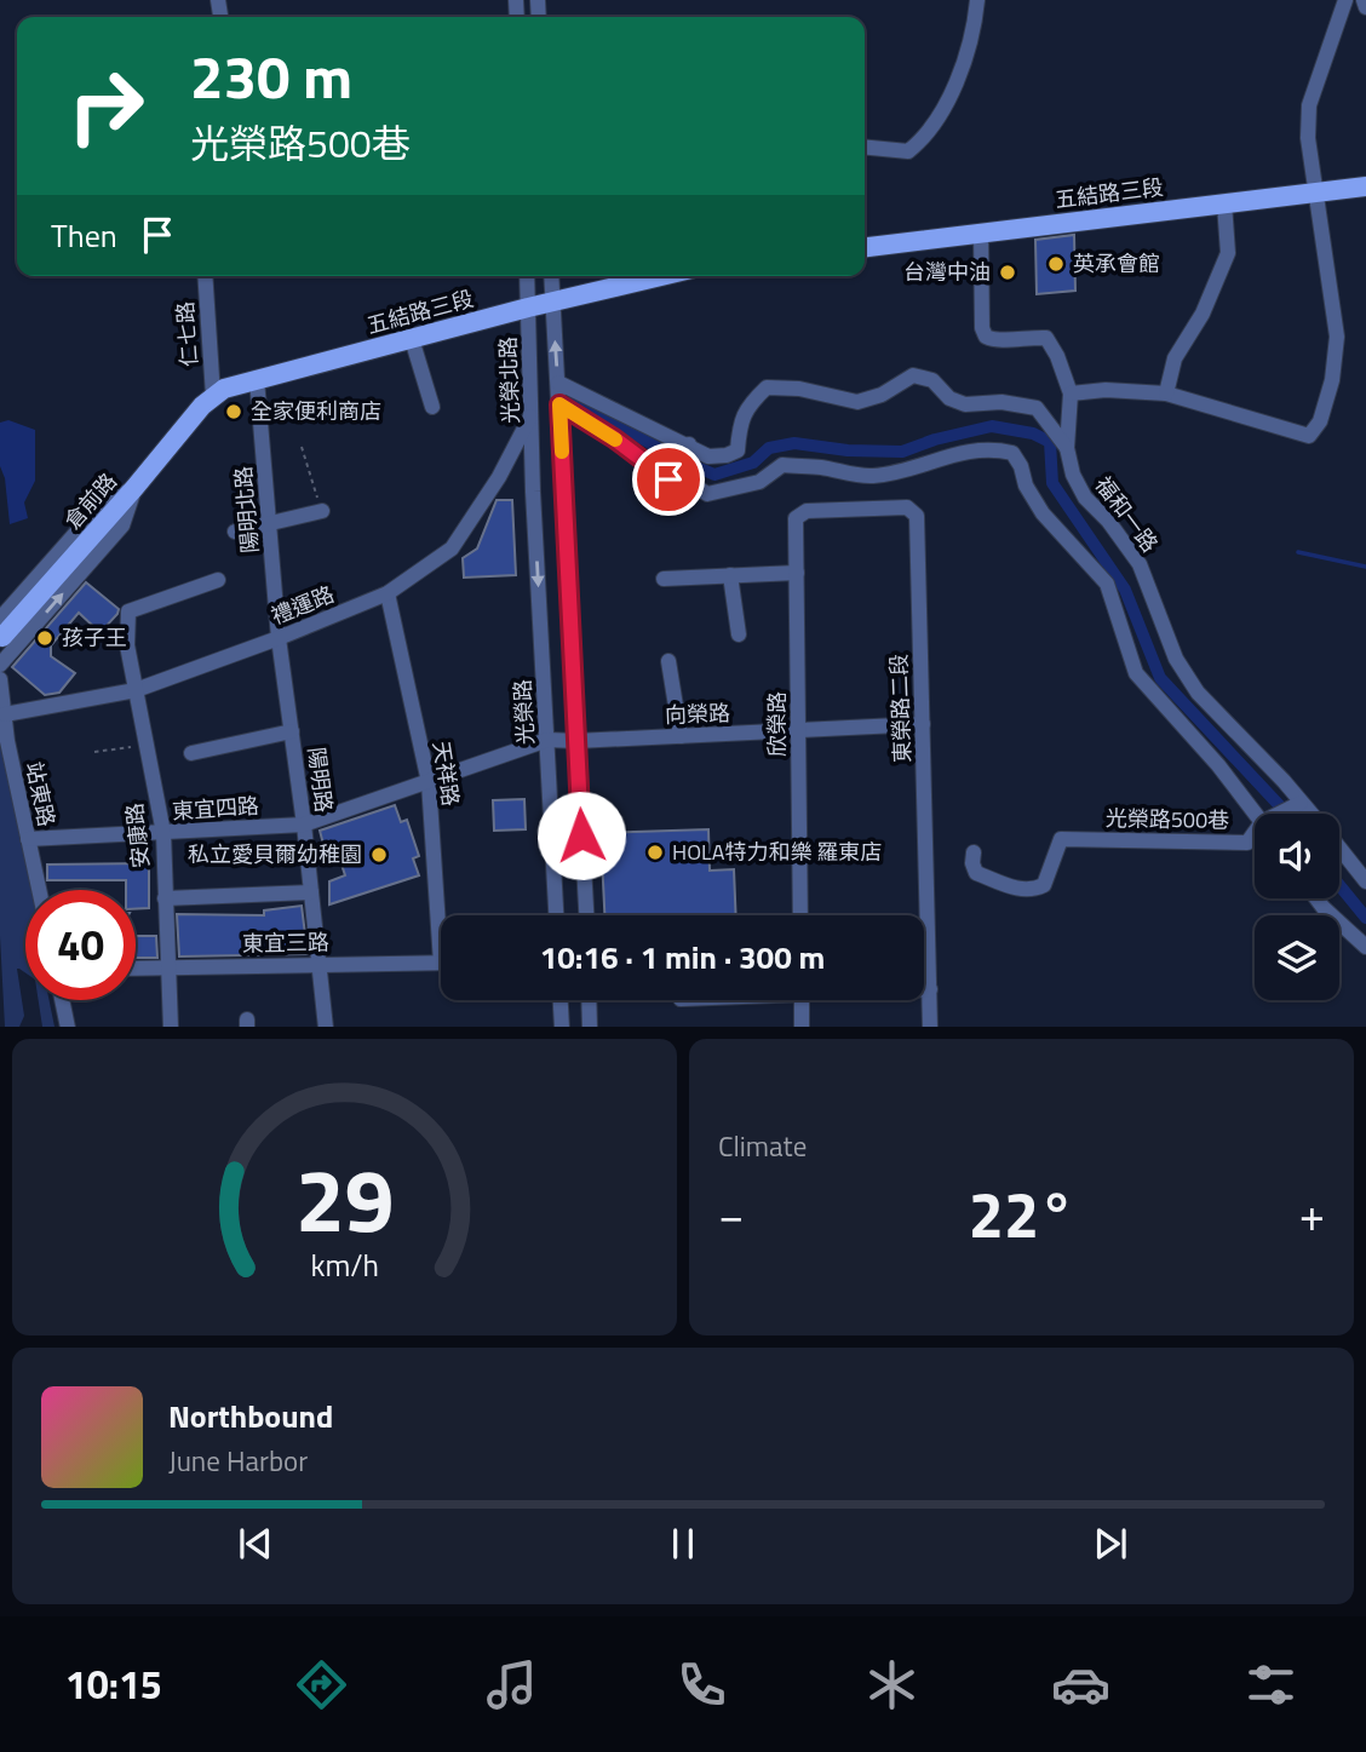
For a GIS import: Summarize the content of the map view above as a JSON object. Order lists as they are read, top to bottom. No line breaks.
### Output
{"streets":{"main road":["五結路三段","倉前路"],"street":["仁七路","光榮北路","陽明北路","福和一路","禮運路","東榮路二段","光榮路","向榮路","欣榮路","天祥路","陽明路","站東路","東宜四路","光榮路500巷","安康路","東宜三路"]},"crossings":[["五結路三段","仁七路"],["五結路三段","光榮北路"],["五結路三段","倉前路"],["五結路三段","陽明北路"],["五結路三段","福和一路"],["仁七路","倉前路"],["光榮北路","禮運路"],["光榮北路","光榮路"],["陽明北路","禮運路"],["陽明北路","陽明路"],["禮運路","天祥路"],["禮運路","陽明路"],["禮運路","站東路"],["禮運路","安康路"],["東榮路二段","向榮路"],["東榮路二段","欣榮路"],["光榮路","向榮路"],["光榮路","東宜四路"],["向榮路","欣榮路"],["向榮路","東宜四路"],["天祥路","東宜四路"],["陽明路","東宜四路"],["陽明路","東宜三路"],["站東路","東宜四路"],["東宜四路","安康路"],["安康路","東宜三路"]],"places":["英承會館","台灣中油","全家便利商店","孩子王","HOLA特力和樂 羅東店","私立愛貝爾幼稚園"],"page":{"turn":["230 m","光榮路500巷"],"then":"Then","limit":"40","trip":"10:16 · 1 min · 300 m","tile":"Climate","heat":["−","22°","+"],"song":["Northbound","June Harbor"],"tabs":"10:15","gauge":["29","km/h"]}}
